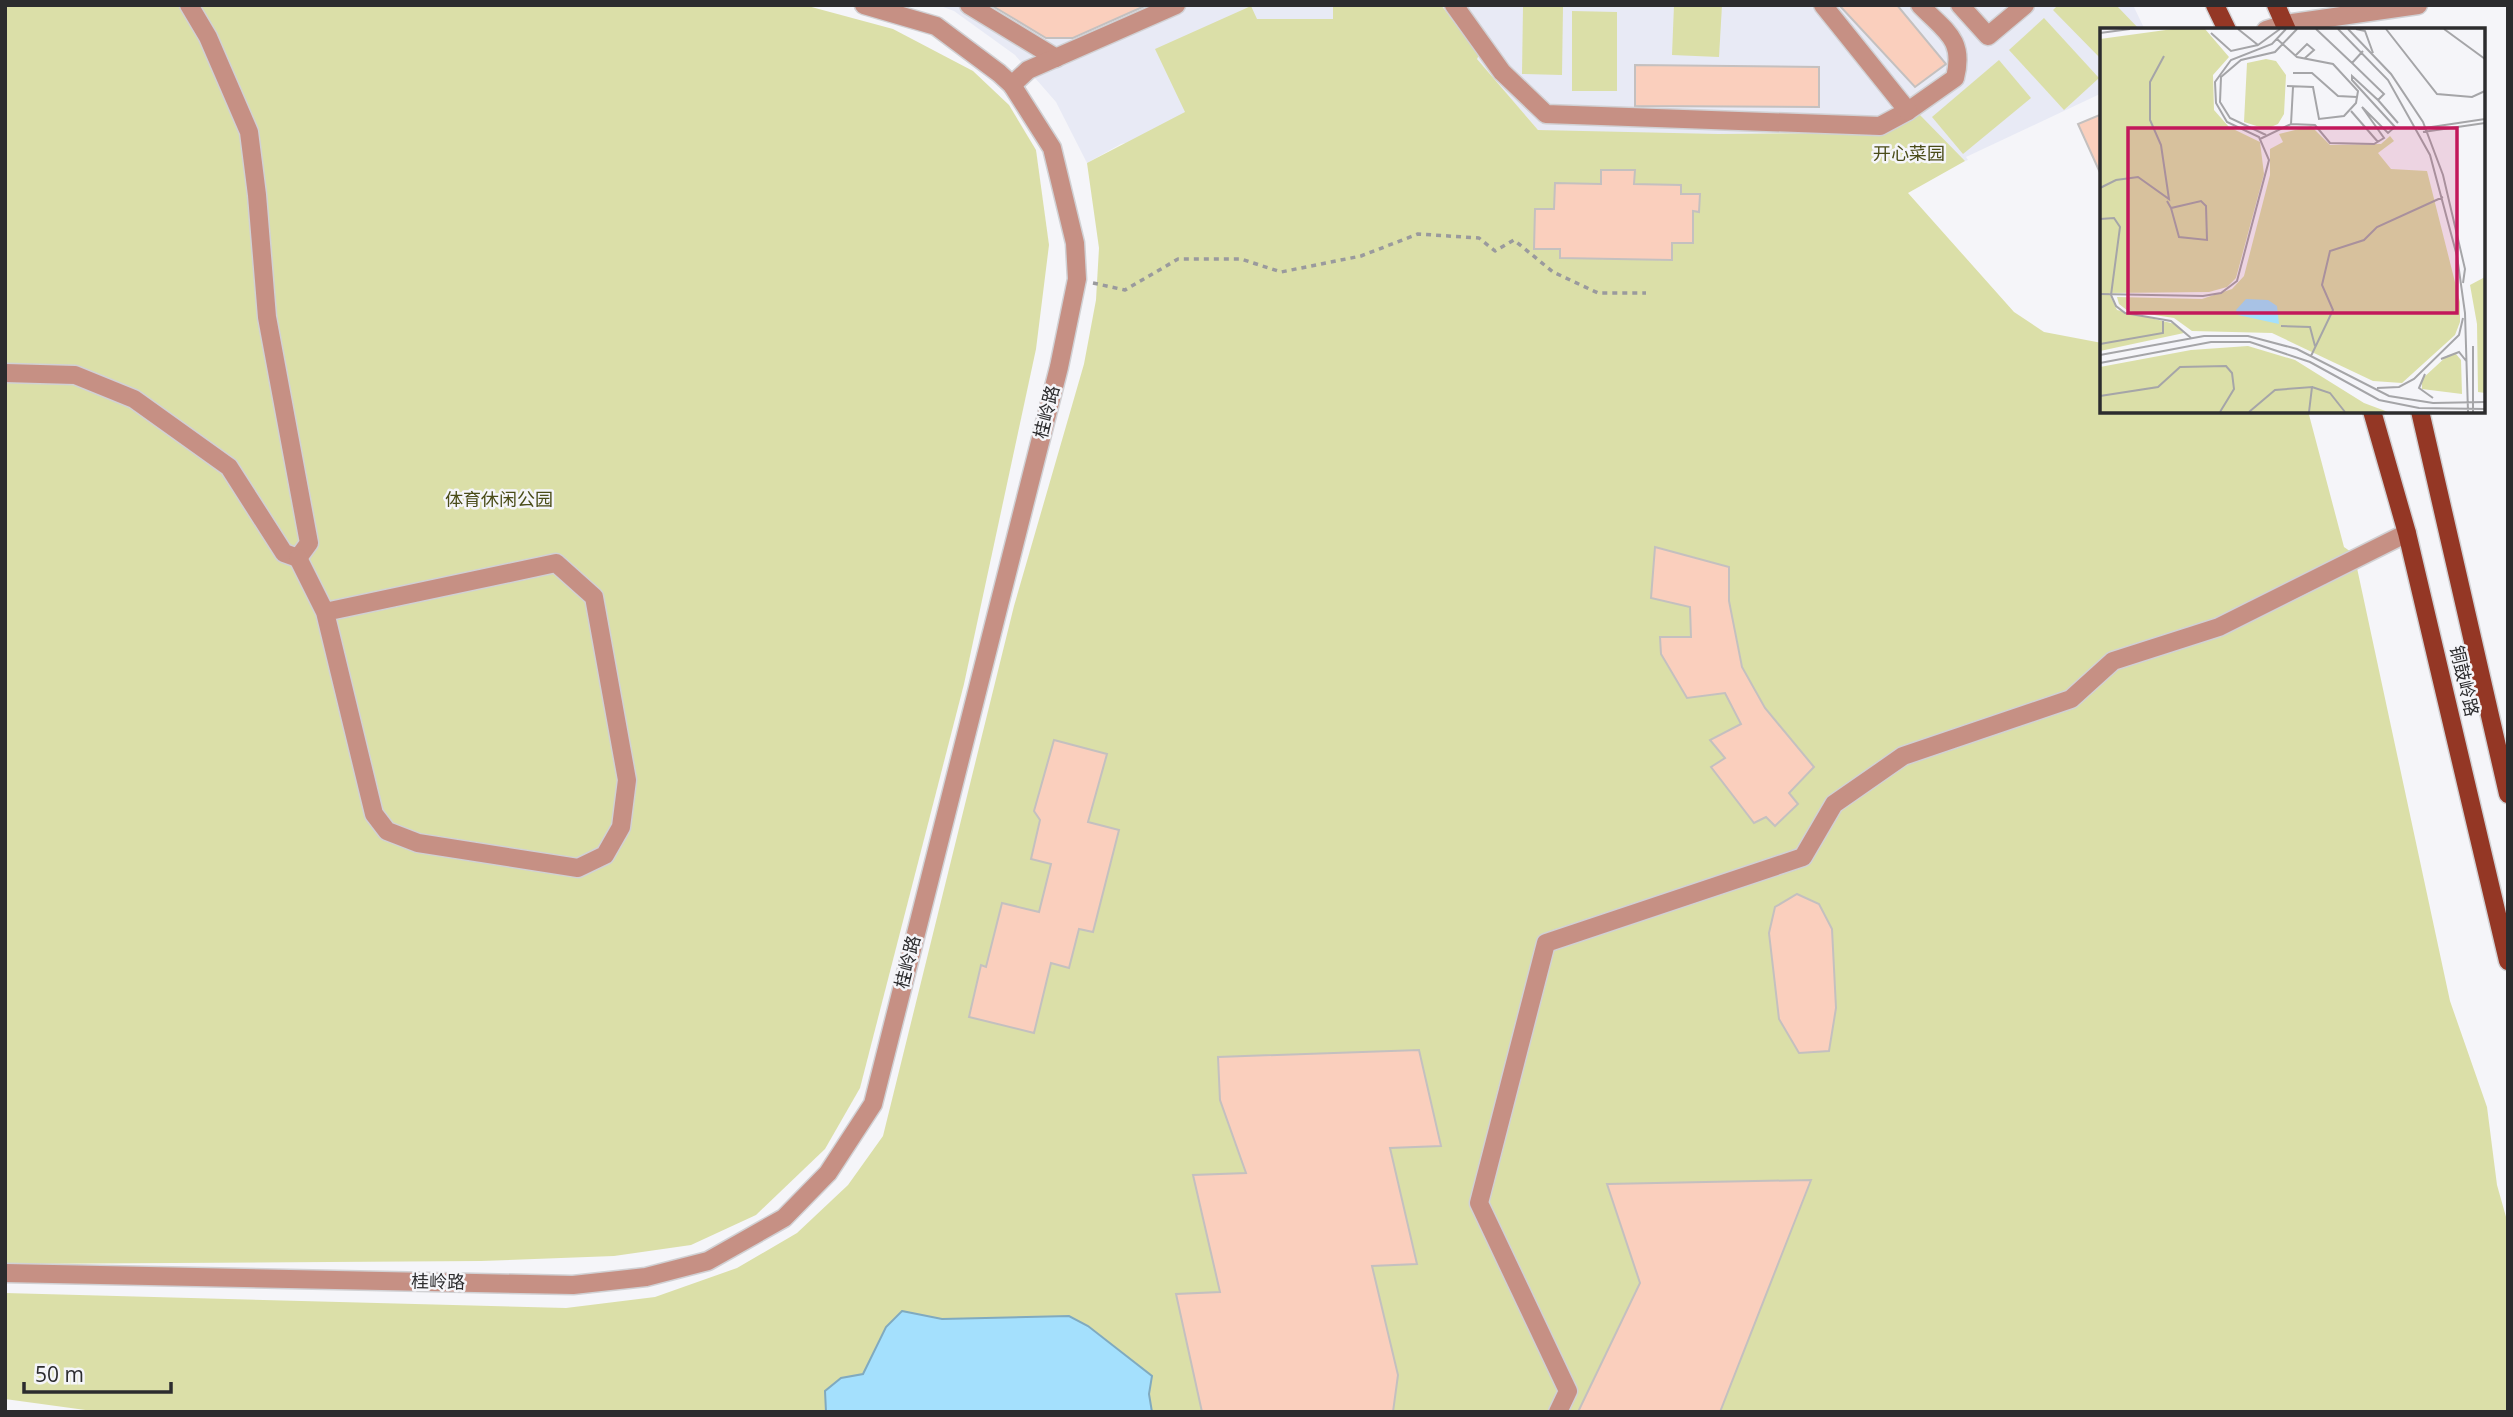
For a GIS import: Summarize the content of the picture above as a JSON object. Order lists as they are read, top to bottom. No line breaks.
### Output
{"streets":{"main road":["铜鼓岭路"],"street":["桂岭路"]},"parks":["开心菜园","体育休闲公园"],"scale_bar":"50 m"}
